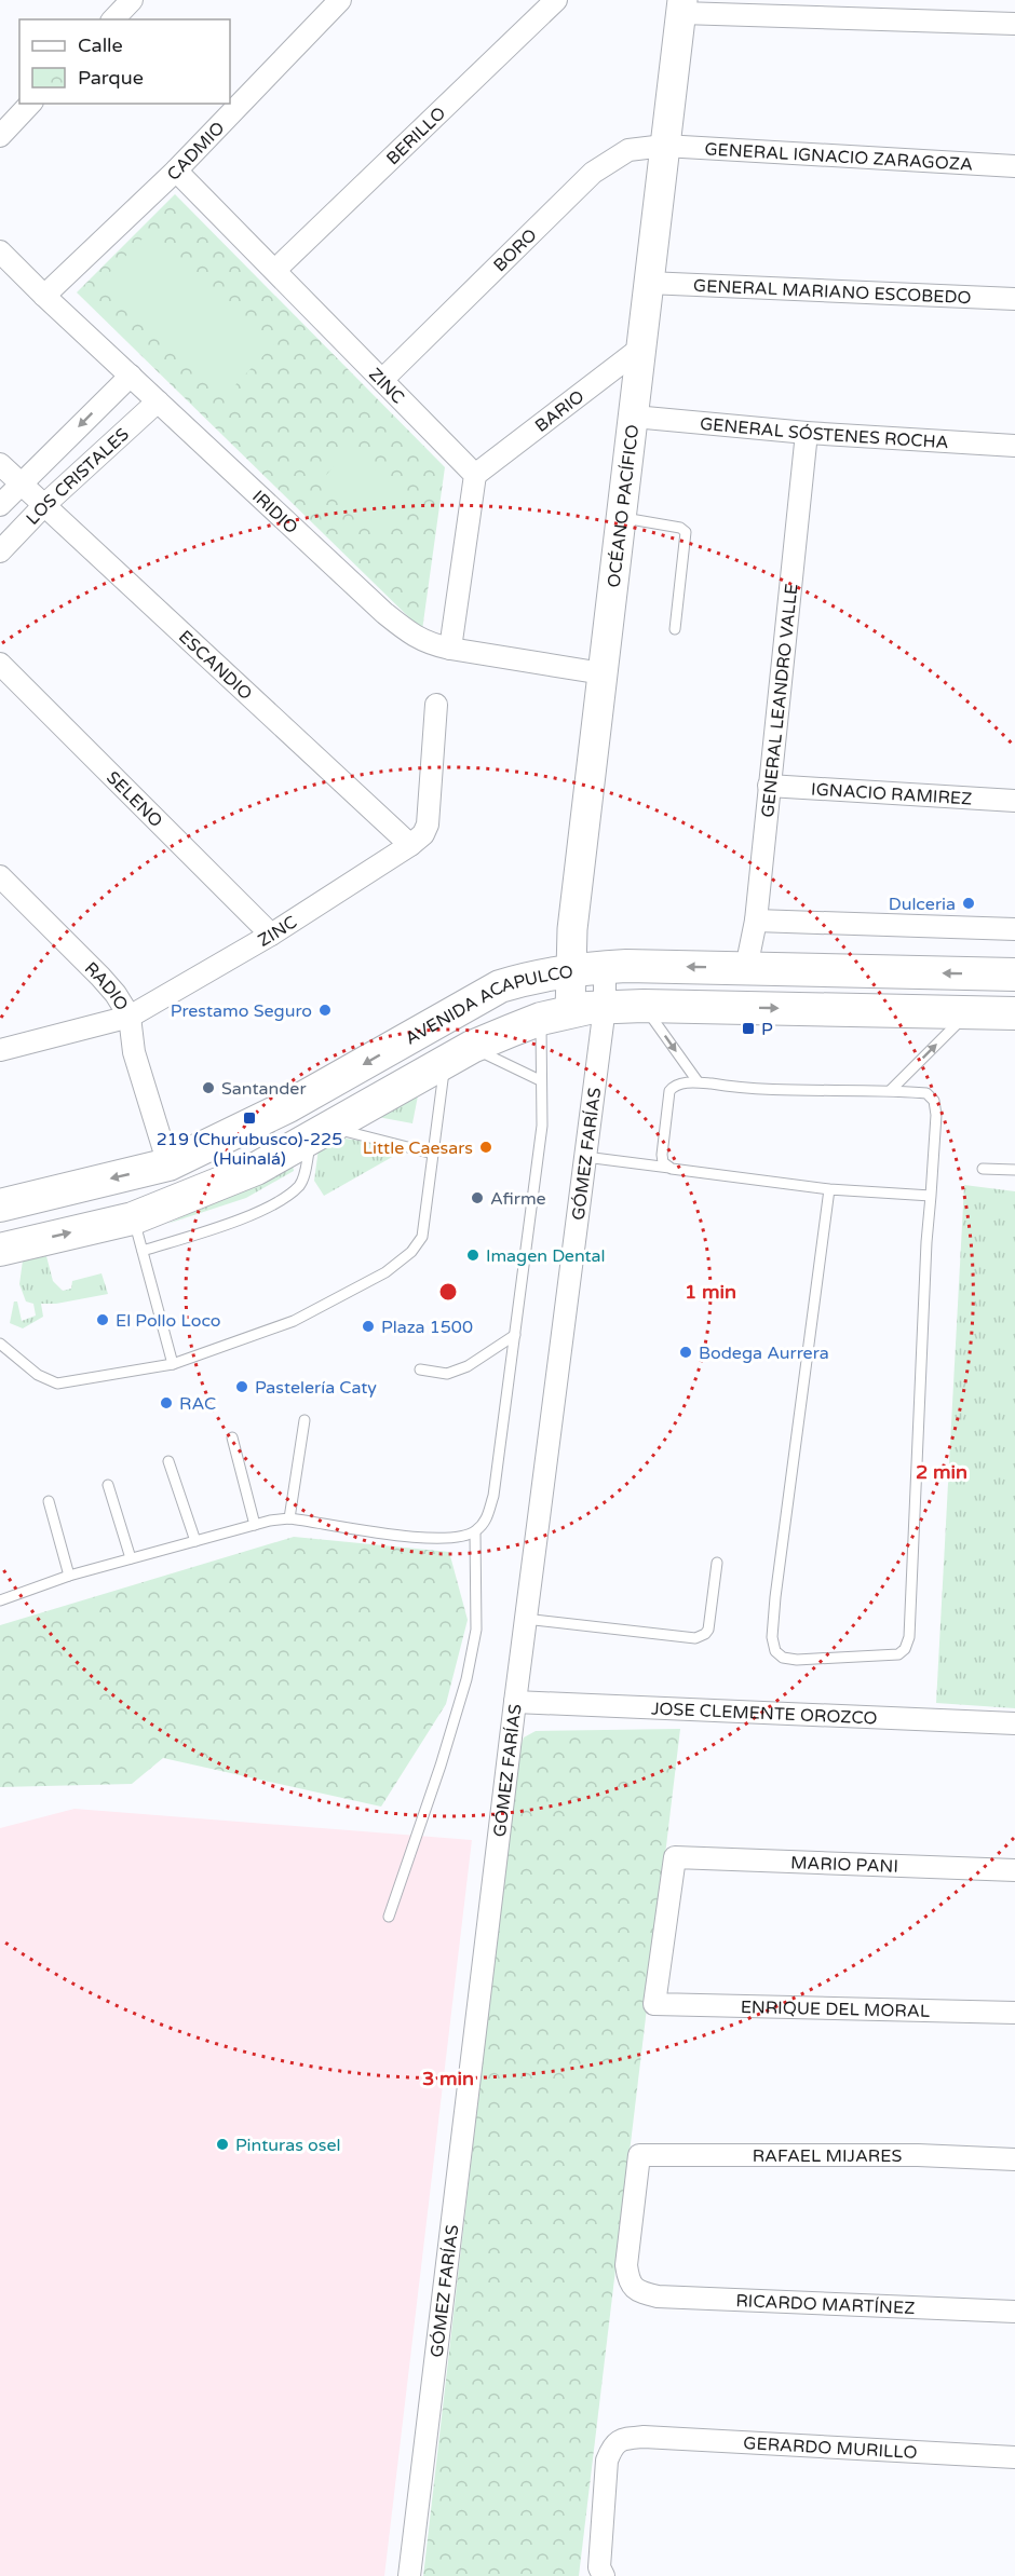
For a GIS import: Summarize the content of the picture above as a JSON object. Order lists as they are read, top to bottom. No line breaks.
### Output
{"streets":{"main road":["AVENIDA ACAPULCO"],"street":["BERILLO","CADMIO","GENERAL IGNACIO ZARAGOZA","BORO","GENERAL MARIANO ESCOBEDO","ZINC","BARIO","GENERAL SÓSTENES ROCHA","LOS CRISTALES","OCÉANO PACÍFICO","IRIDIO","ESCANDIO","GENERAL LEANDRO VALLE","IGNACIO RAMIREZ","SELENO","RADIO","GÓMEZ FARÍAS","JOSE CLEMENTE OROZCO","MARIO PANI","ENRIQUE DEL MORAL","RAFAEL MIJARES","RICARDO MARTÍNEZ","GERARDO MURILLO"]},"crossings":[["BERILLO","ZINC"],["CADMIO","ZINC"],["CADMIO","IRIDIO"],["GENERAL IGNACIO ZARAGOZA","BORO"],["GENERAL IGNACIO ZARAGOZA","OCÉANO PACÍFICO"],["BORO","ZINC"],["BORO","OCÉANO PACÍFICO"],["GENERAL MARIANO ESCOBEDO","OCÉANO PACÍFICO"],["ZINC","BARIO"],["ZINC","ESCANDIO"],["ZINC","SELENO"],["ZINC","RADIO"],["BARIO","OCÉANO PACÍFICO"],["GENERAL SÓSTENES ROCHA","OCÉANO PACÍFICO"],["GENERAL SÓSTENES ROCHA","GENERAL LEANDRO VALLE"],["LOS CRISTALES","IRIDIO"],["LOS CRISTALES","ESCANDIO"],["OCÉANO PACÍFICO","IRIDIO"],["OCÉANO PACÍFICO","AVENIDA ACAPULCO"],["GENERAL LEANDRO VALLE","IGNACIO RAMIREZ"],["GENERAL LEANDRO VALLE","AVENIDA ACAPULCO"],["RADIO","AVENIDA ACAPULCO"],["AVENIDA ACAPULCO","GÓMEZ FARÍAS"],["GÓMEZ FARÍAS","JOSE CLEMENTE OROZCO"],["MARIO PANI","ENRIQUE DEL MORAL"],["RAFAEL MIJARES","RICARDO MARTÍNEZ"]],"places":{"other":["Dulceria","Prestamo Seguro","Santander","Little Caesars","Afirme","Imagen Dental","El Pollo Loco","Plaza 1500","Bodega Aurrera","Pastelería Caty","RAC","Pinturas osel"],"transit":["P","219 (Churubusco)-225 (Huinalá)"]},"legend":["Calle","Parque"],"rings":["1 min","2 min","3 min"]}
